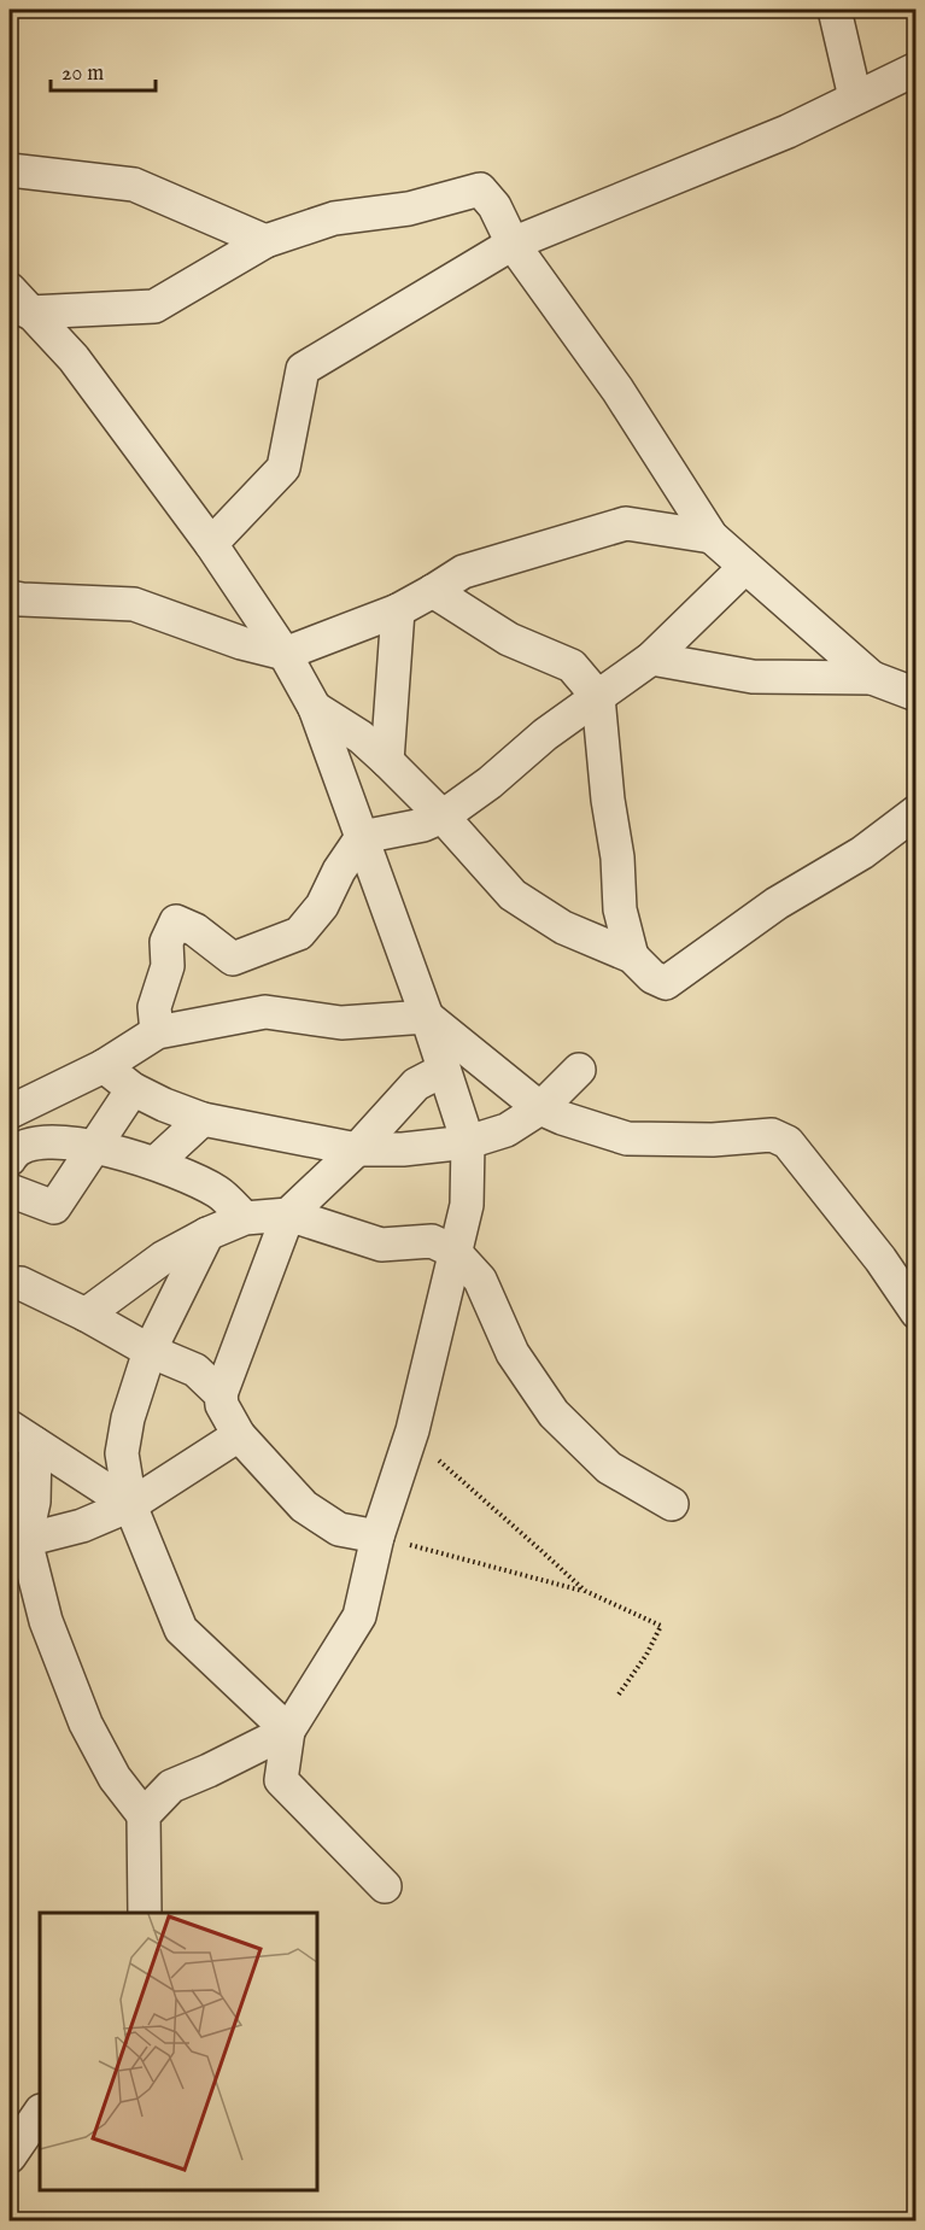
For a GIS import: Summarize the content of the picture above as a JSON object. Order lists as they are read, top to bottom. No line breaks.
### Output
{"scale_bar":"20 m"}
